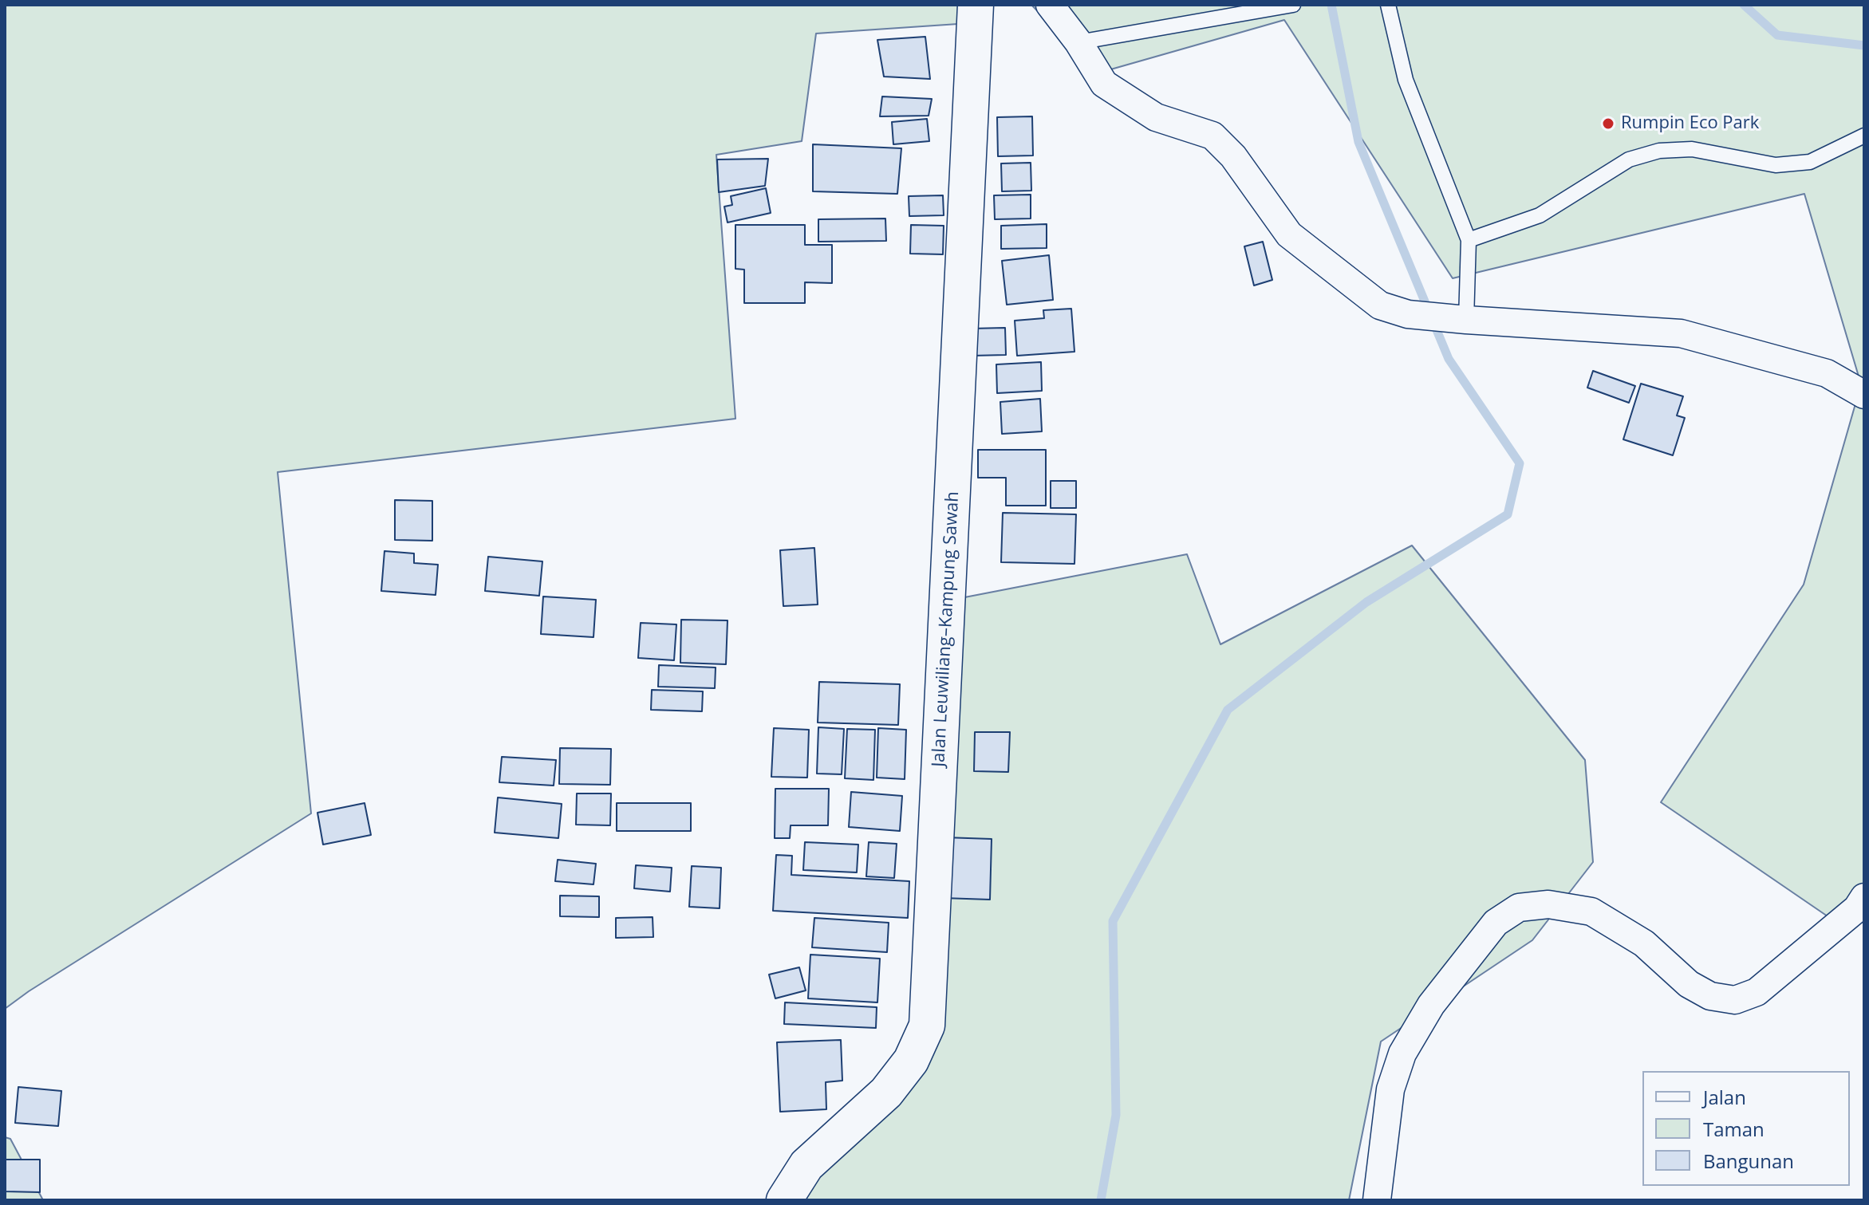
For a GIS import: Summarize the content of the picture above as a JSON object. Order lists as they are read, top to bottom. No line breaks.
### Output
{"streets":{"main road":["Jalan Leuwiliang–Kampung Sawah"]},"places":["Rumpin Eco Park"],"legend":["Jalan","Taman","Bangunan"]}
